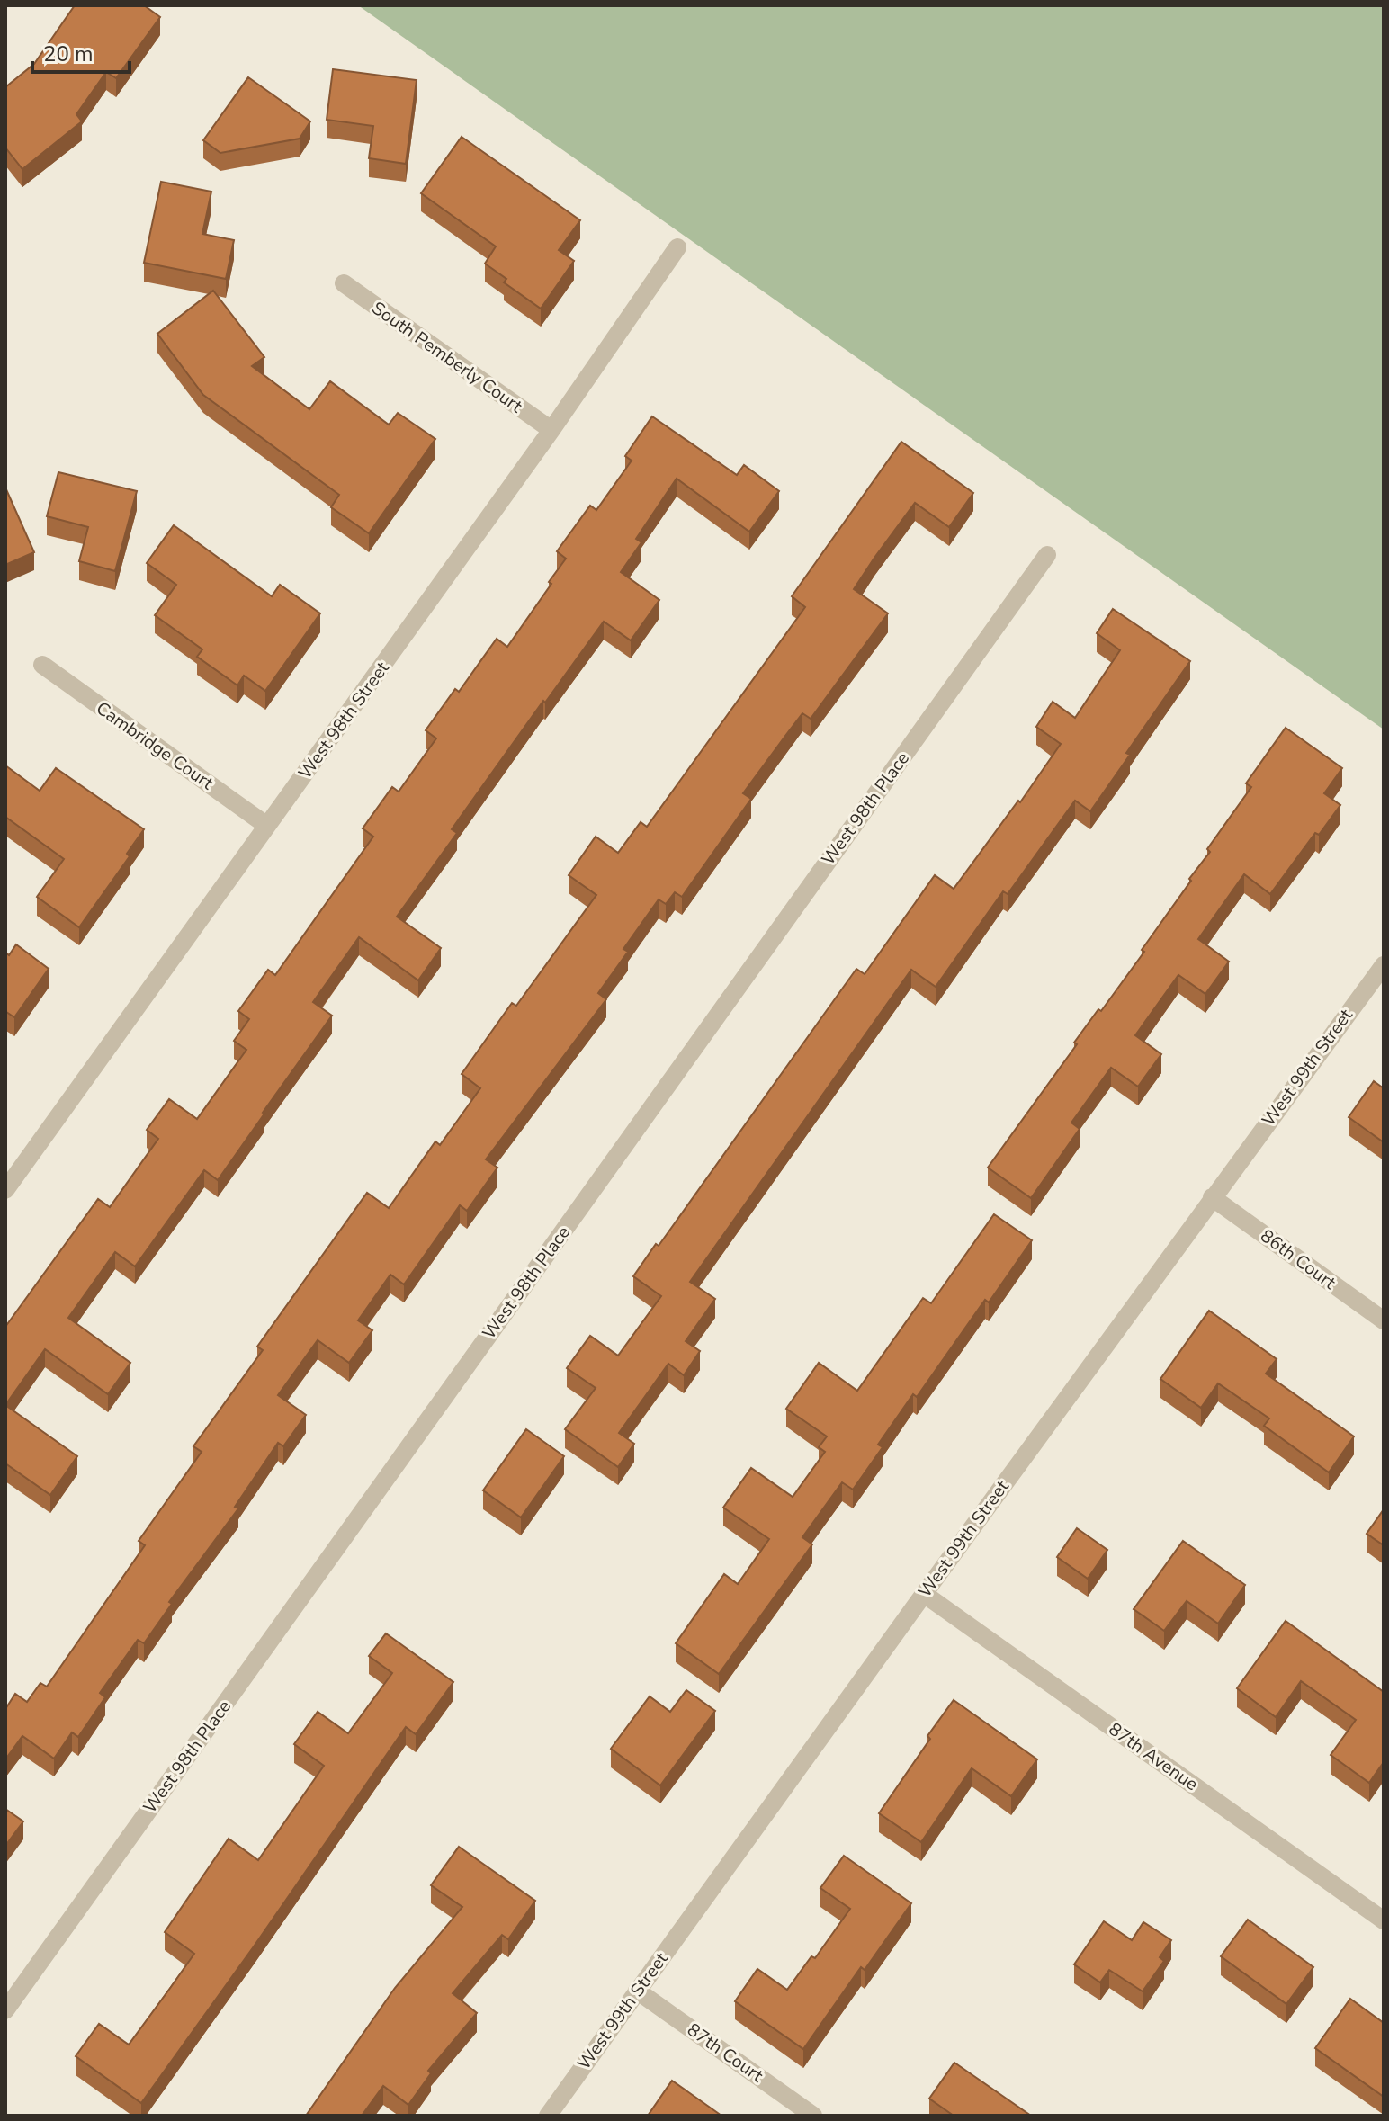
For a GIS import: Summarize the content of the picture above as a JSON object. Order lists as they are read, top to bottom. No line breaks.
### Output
{"streets":{"street":["South Pemberly Court","West 98th Street","Cambridge Court","West 98th Place","West 99th Street","86th Court","87th Avenue","87th Court"]},"crossings":[["South Pemberly Court","West 98th Street"],["West 98th Street","Cambridge Court"],["West 99th Street","86th Court"],["West 99th Street","87th Avenue"],["West 99th Street","87th Court"]],"scale_bar":"20 m"}
